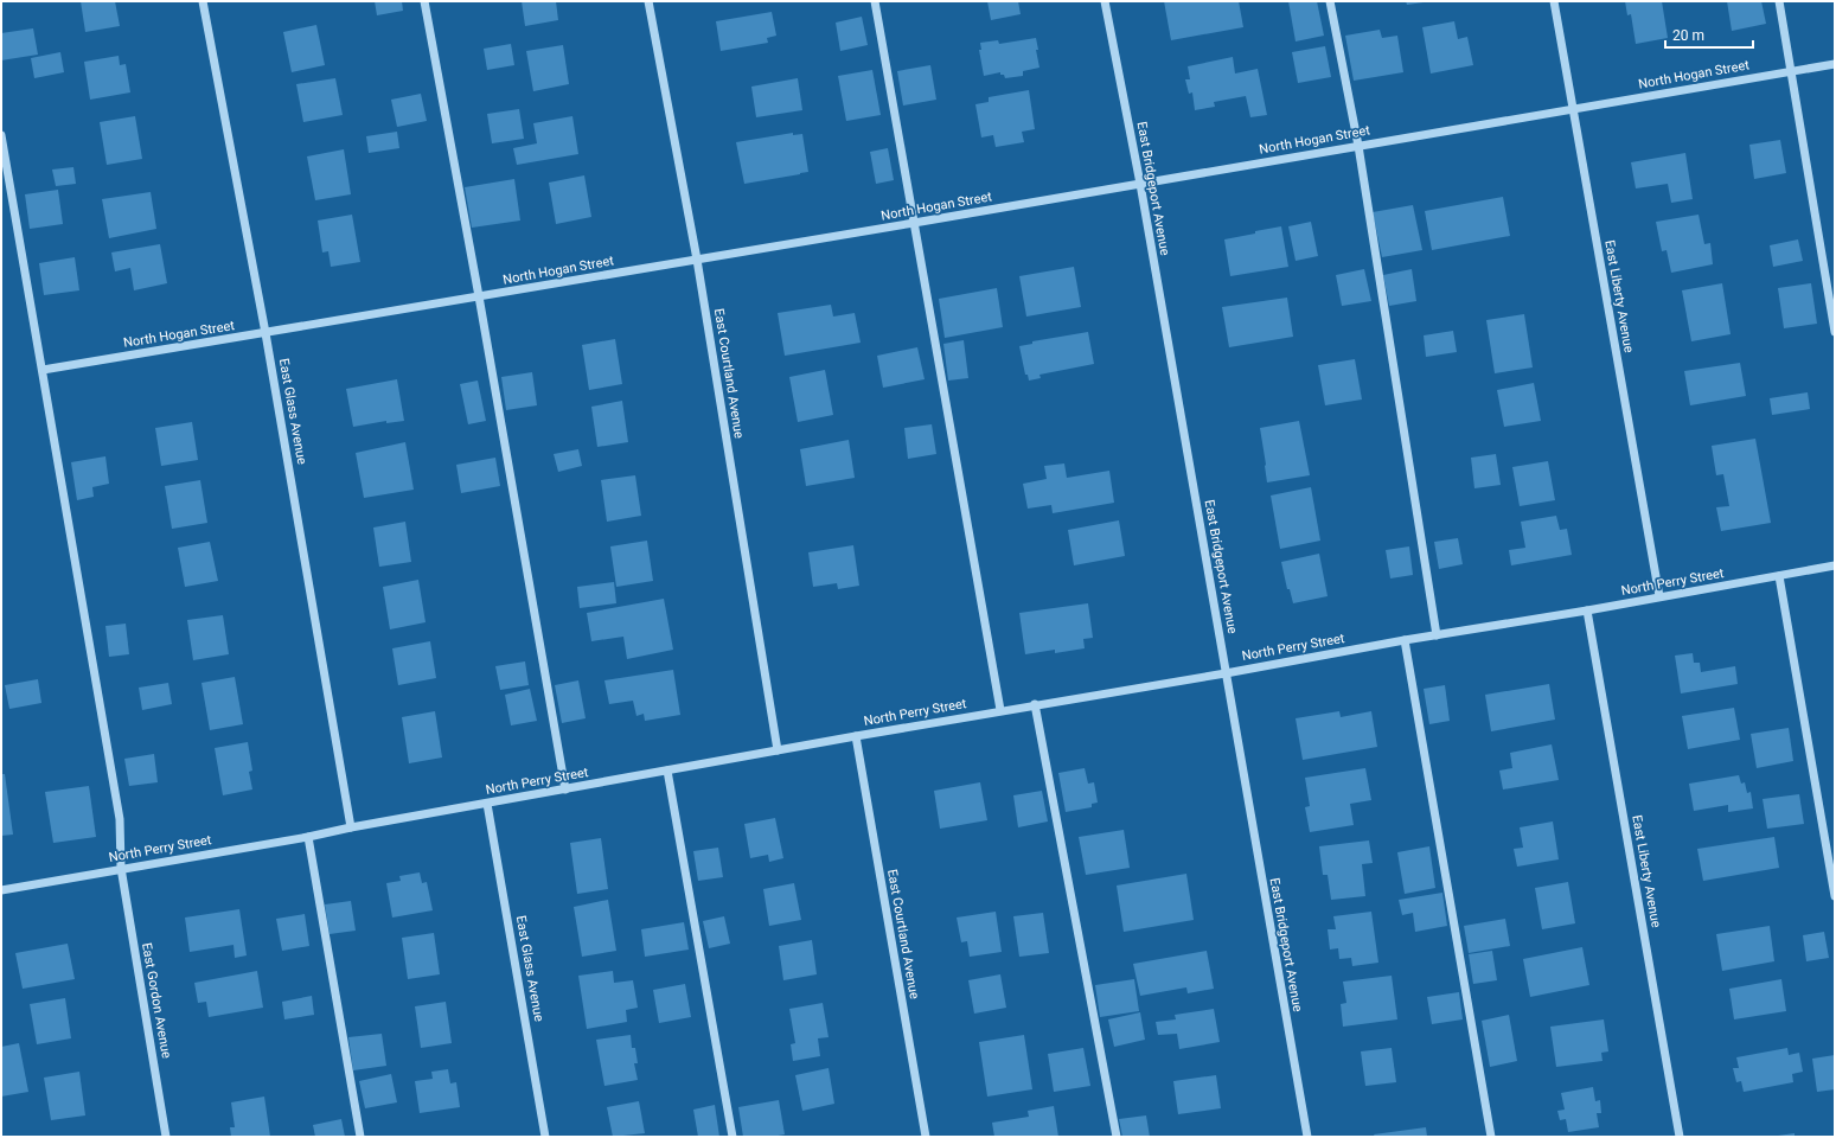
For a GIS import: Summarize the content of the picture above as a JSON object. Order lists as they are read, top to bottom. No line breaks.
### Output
{"streets":{"street":["North Hogan Street","East Bridgeport Avenue","East Liberty Avenue","East Courtland Avenue","East Glass Avenue","North Perry Street","East Gordon Avenue"]},"crossings":[["North Hogan Street","East Bridgeport Avenue"],["North Hogan Street","East Liberty Avenue"],["North Hogan Street","East Courtland Avenue"],["North Hogan Street","East Glass Avenue"],["North Hogan Street","East Gordon Avenue"],["East Bridgeport Avenue","North Perry Street"],["East Liberty Avenue","North Perry Street"],["East Courtland Avenue","North Perry Street"],["East Glass Avenue","North Perry Street"],["North Perry Street","East Gordon Avenue"]],"scale_bar":"20 m"}
